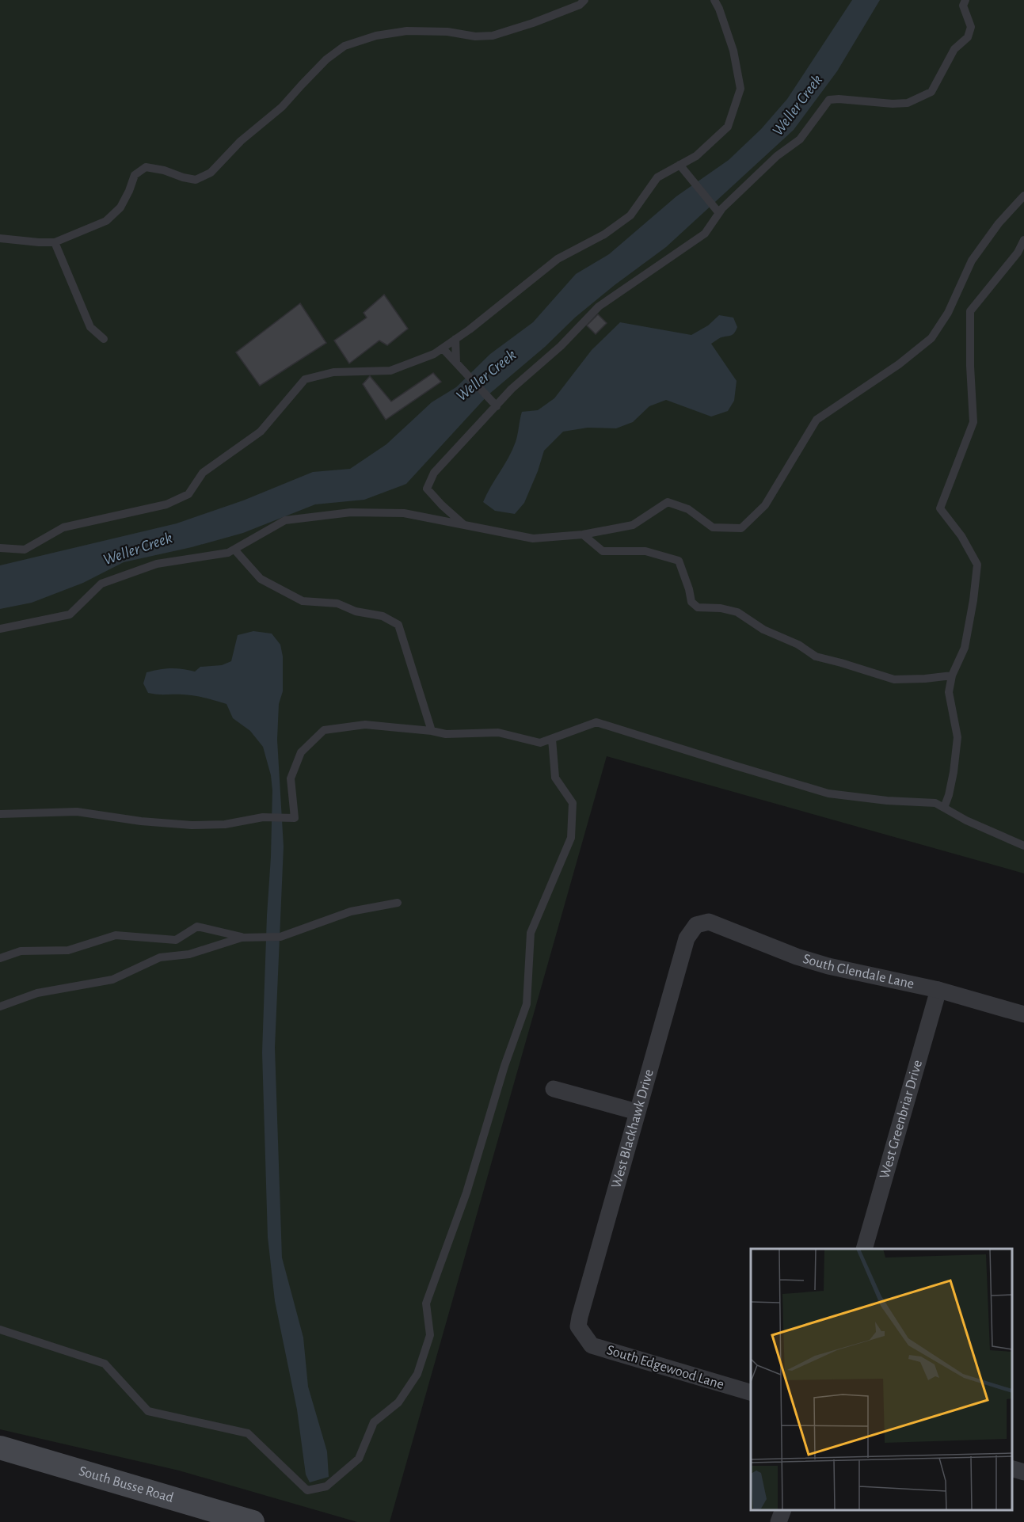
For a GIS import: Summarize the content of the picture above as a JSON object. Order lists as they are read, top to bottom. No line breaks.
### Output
{"streets":{"main road":["South Busse Road"],"street":["South Glendale Lane","West Greenbriar Drive","West Blackhawk Drive","South Edgewood Lane"]},"crossings":[["South Glendale Lane","West Greenbriar Drive"],["South Glendale Lane","West Blackhawk Drive"],["West Blackhawk Drive","South Edgewood Lane"]],"water":["Weller Creek"]}
